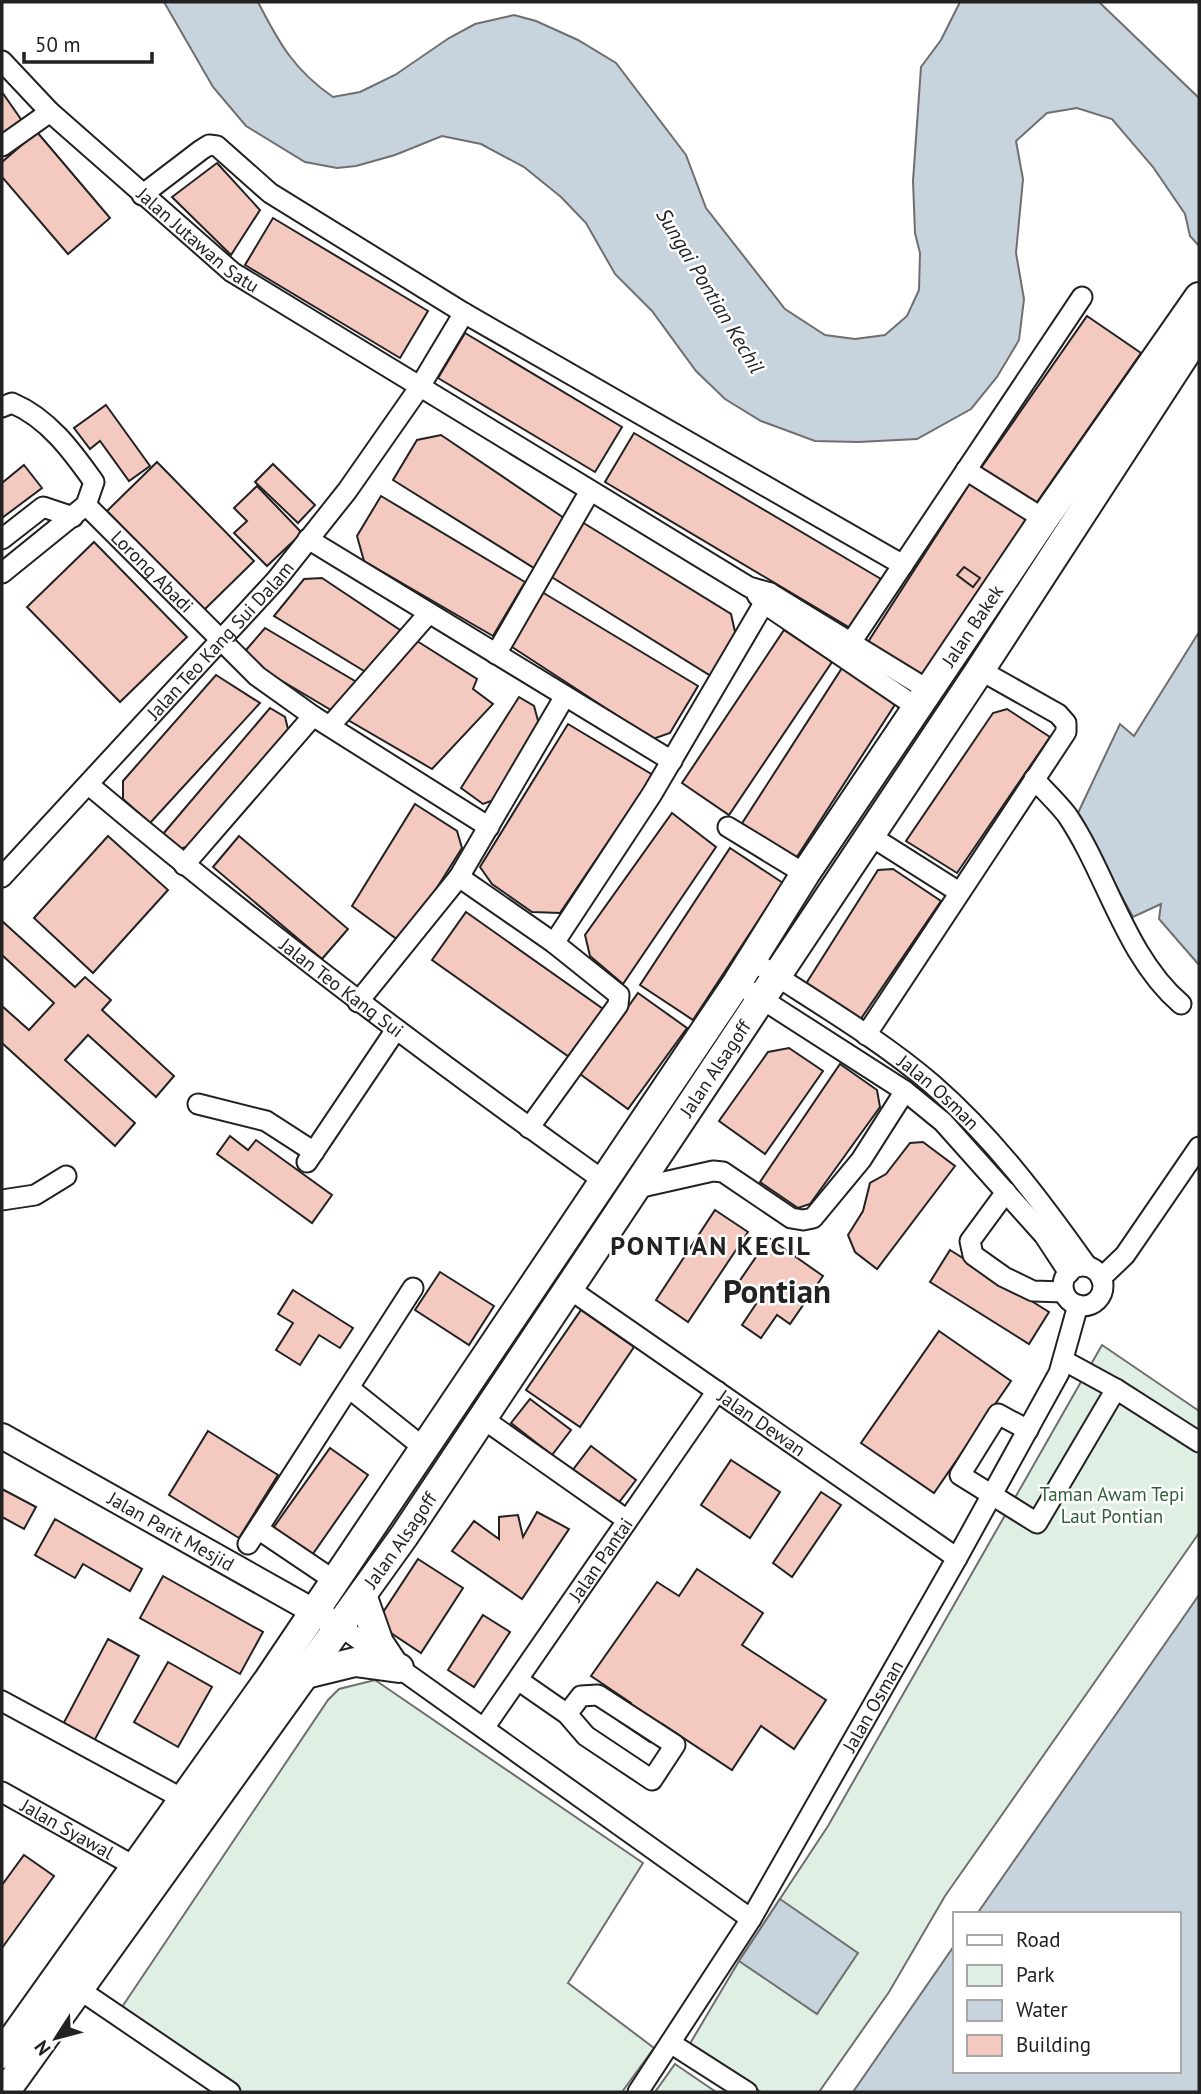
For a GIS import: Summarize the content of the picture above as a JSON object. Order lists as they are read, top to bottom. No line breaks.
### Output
{"streets":{"highway":["Jalan Bakek","Jalan Alsagoff"],"main road":["Jalan Parit Mesjid"],"street":["Jalan Jutawan Satu","Lorong Abadi","Jalan Teo Kang Sui Dalam","Jalan Teo Kang Sui","Jalan Osman","Jalan Dewan","Jalan Pantai","Jalan Syawal"]},"crossings":[["Jalan Jutawan Satu","Jalan Teo Kang Sui Dalam"],["Lorong Abadi","Jalan Teo Kang Sui Dalam"],["Jalan Bakek","Jalan Alsagoff"],["Jalan Bakek","Jalan Osman"],["Jalan Teo Kang Sui Dalam","Jalan Teo Kang Sui"],["Jalan Teo Kang Sui","Jalan Alsagoff"],["Jalan Alsagoff","Jalan Osman"],["Jalan Alsagoff","Jalan Dewan"],["Jalan Alsagoff","Jalan Parit Mesjid"],["Jalan Alsagoff","Jalan Syawal"],["Jalan Osman","Jalan Dewan"],["Jalan Dewan","Jalan Pantai"]],"districts":["PONTIAN KECIL","Pontian"],"water":["Sungai Pontian Kechil"],"parks":["Taman Awam Tepi Laut Pontian"],"legend":["Road","Park","Water","Building"],"scale_bar":"50 m","north":"bottom left"}
